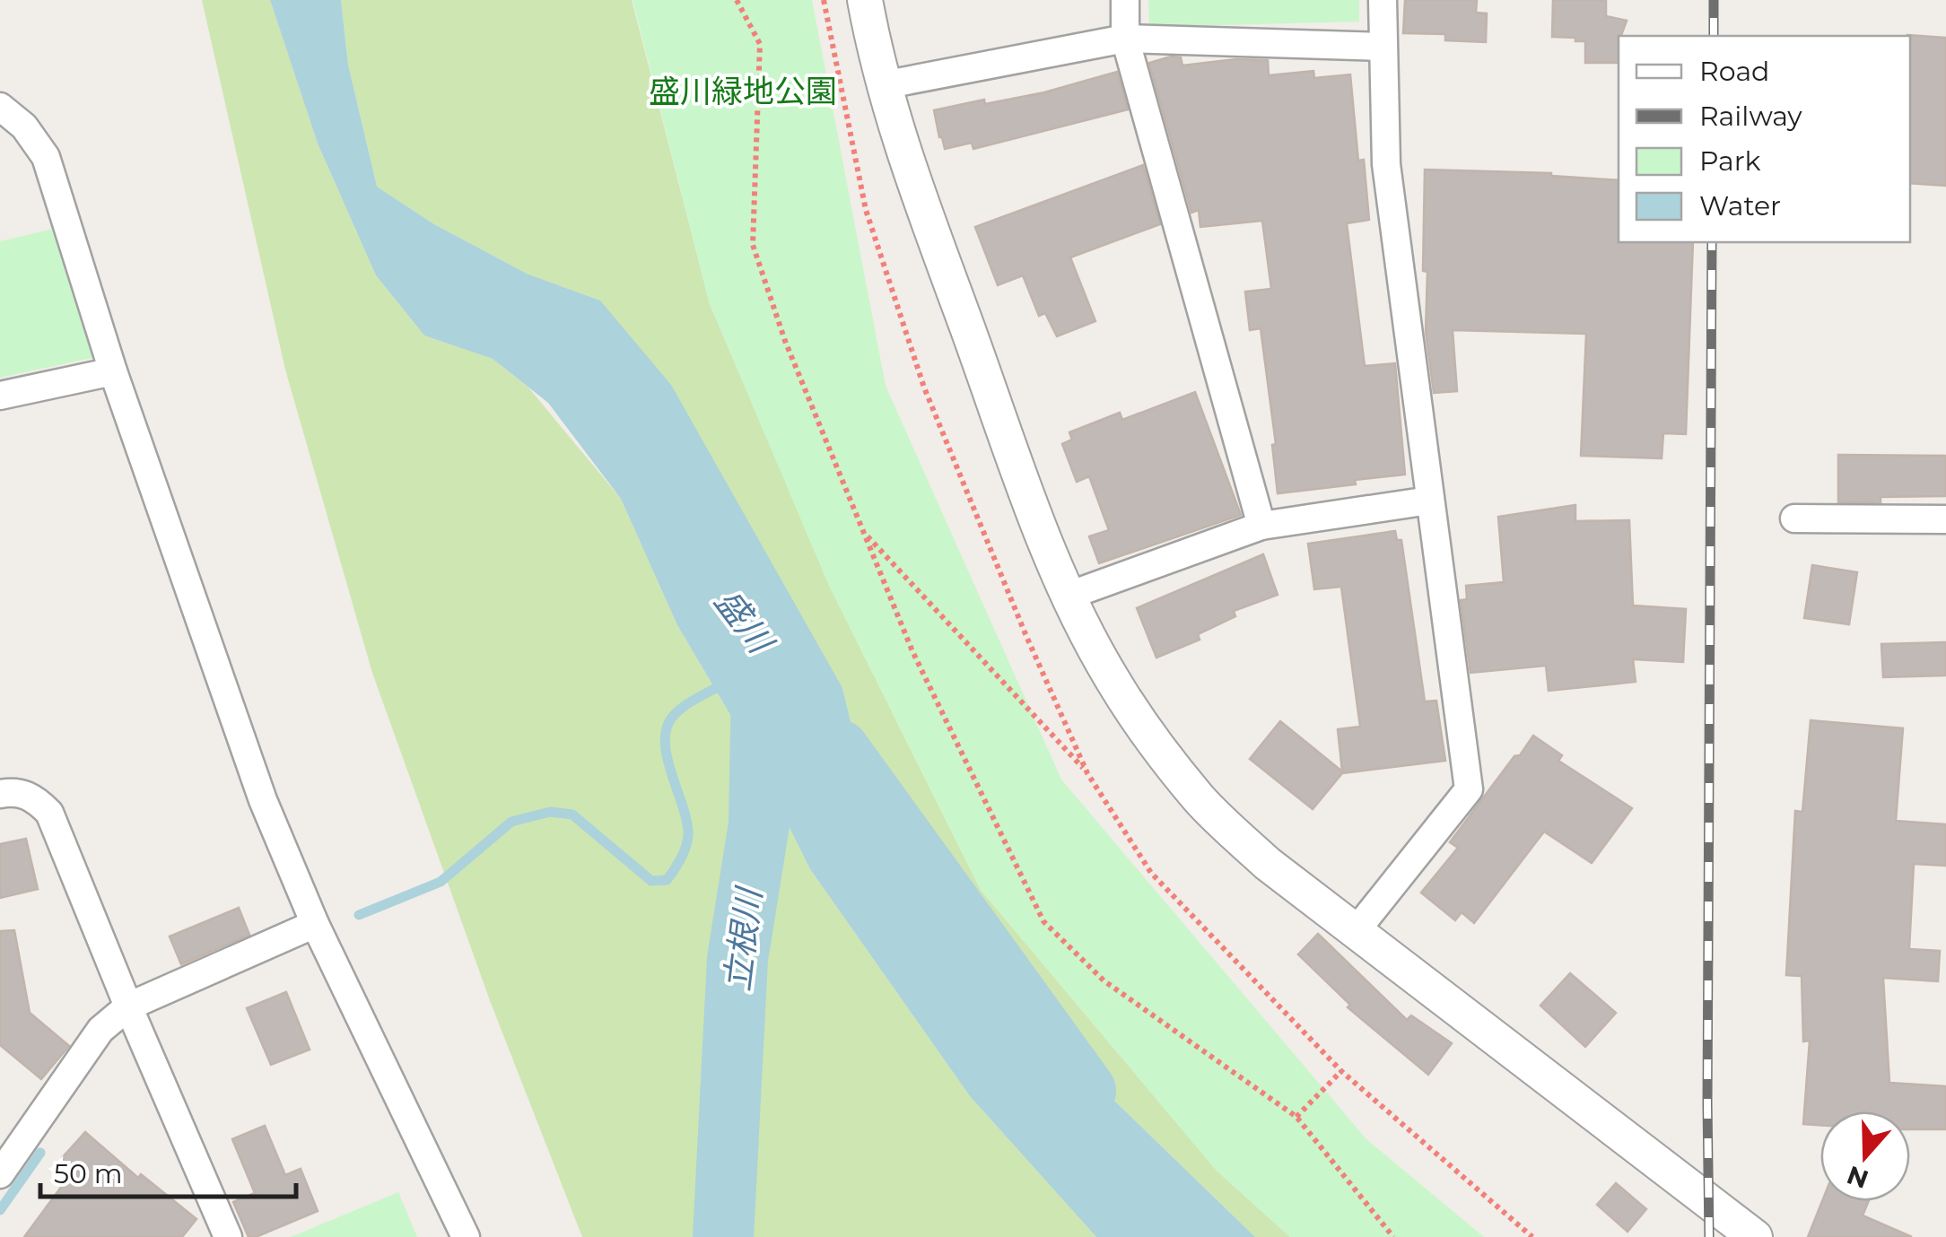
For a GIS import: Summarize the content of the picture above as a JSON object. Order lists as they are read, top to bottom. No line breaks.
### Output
{"water":["盛川","立根川"],"parks":["盛川緑地公園"],"legend":["Road","Railway","Park","Water"],"scale_bar":"50 m","north":"bottom"}
